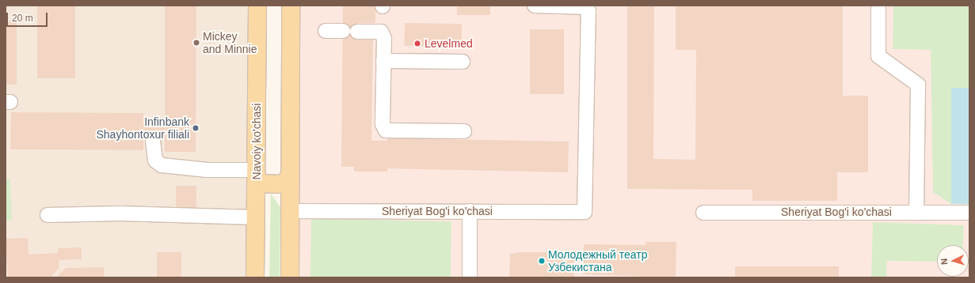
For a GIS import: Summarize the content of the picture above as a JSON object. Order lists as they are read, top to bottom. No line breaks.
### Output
{"streets":{"main road":["Navoiy ko'chasi"],"street":["Sheriyat Bog'i ko'chasi"]},"places":["Mickey and Minnie","Levelmed","Infinbank Shayhontoxur filiali","Молодежный театр Узбекистана"],"scale_bar":"20 m","north":"left"}
